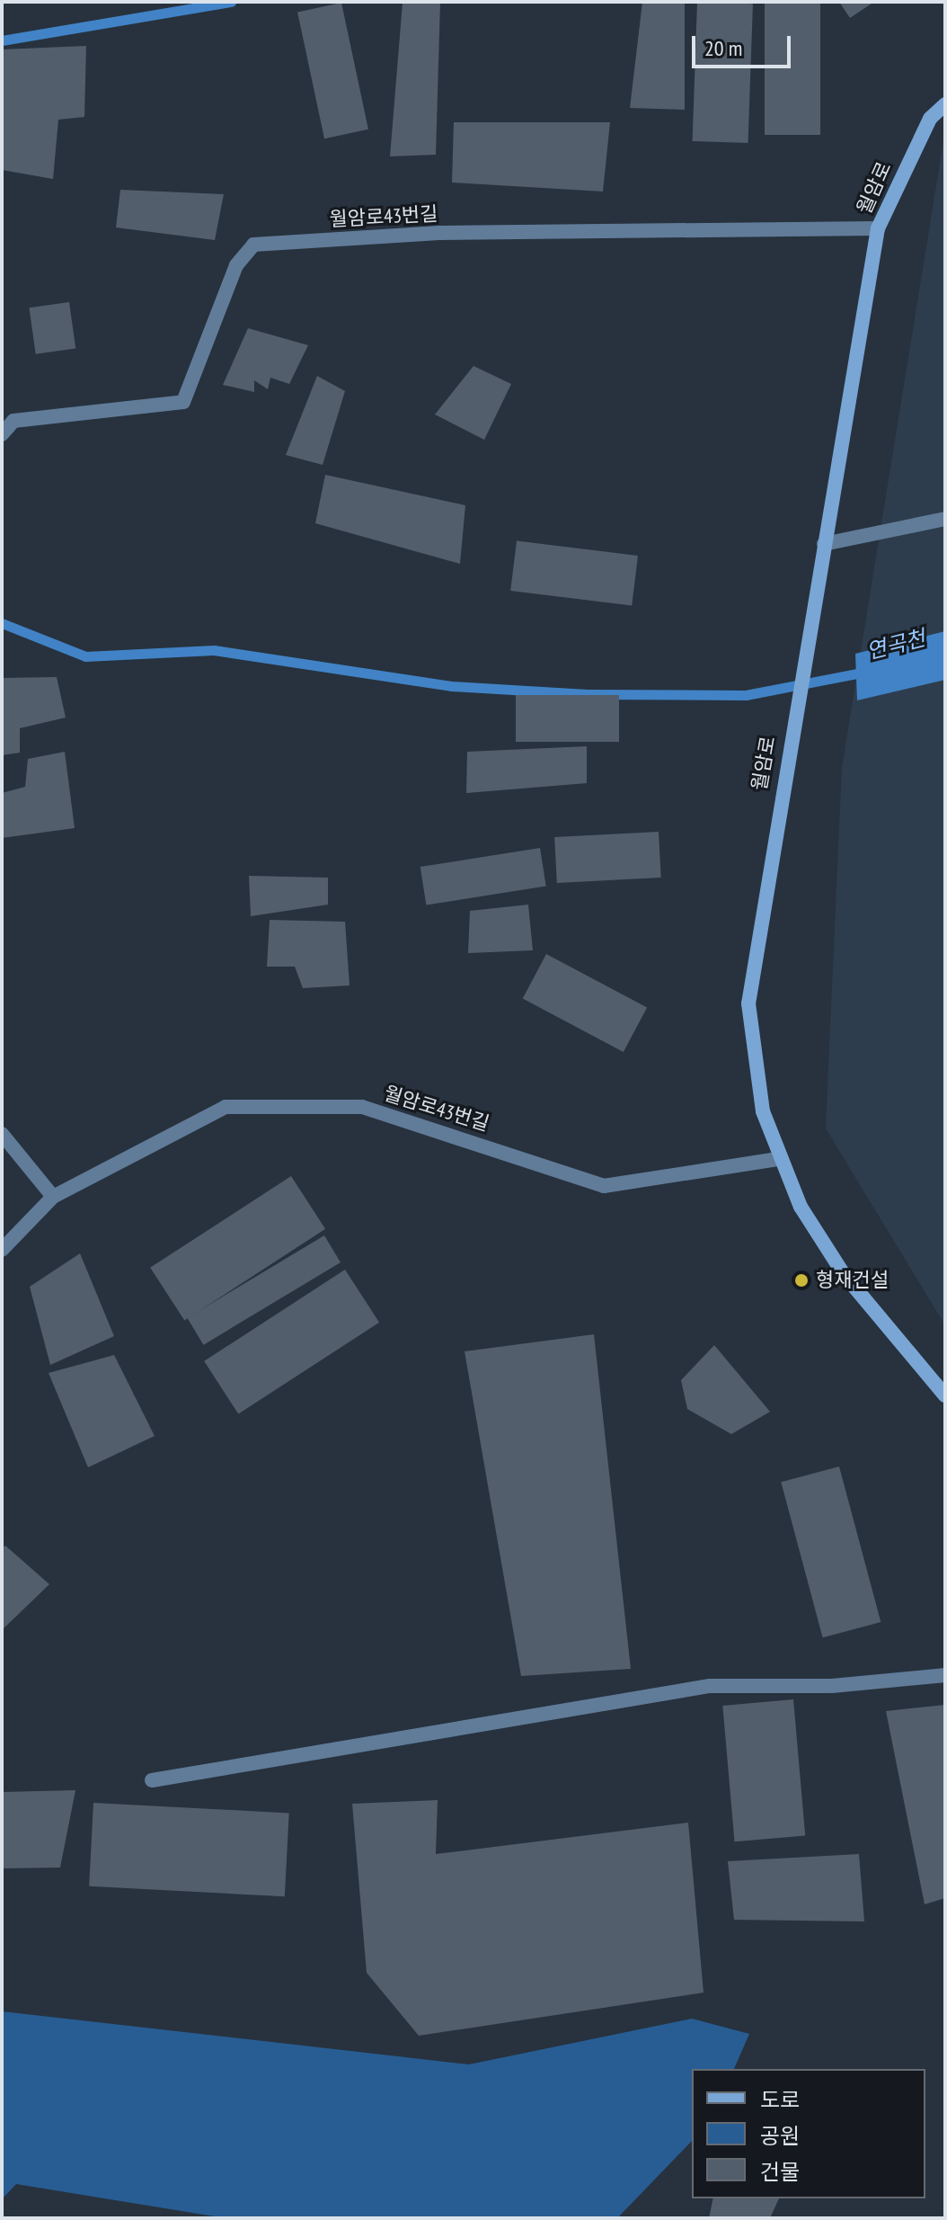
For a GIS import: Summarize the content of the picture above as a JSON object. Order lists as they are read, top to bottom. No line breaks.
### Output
{"streets":{"street":["월암로","월암로43번길"]},"crossings":[["월암로","월암로43번길"]],"water":["연곡천"],"places":["형재건설"],"legend":["도로","공원","건물"],"scale_bar":"20 m"}
